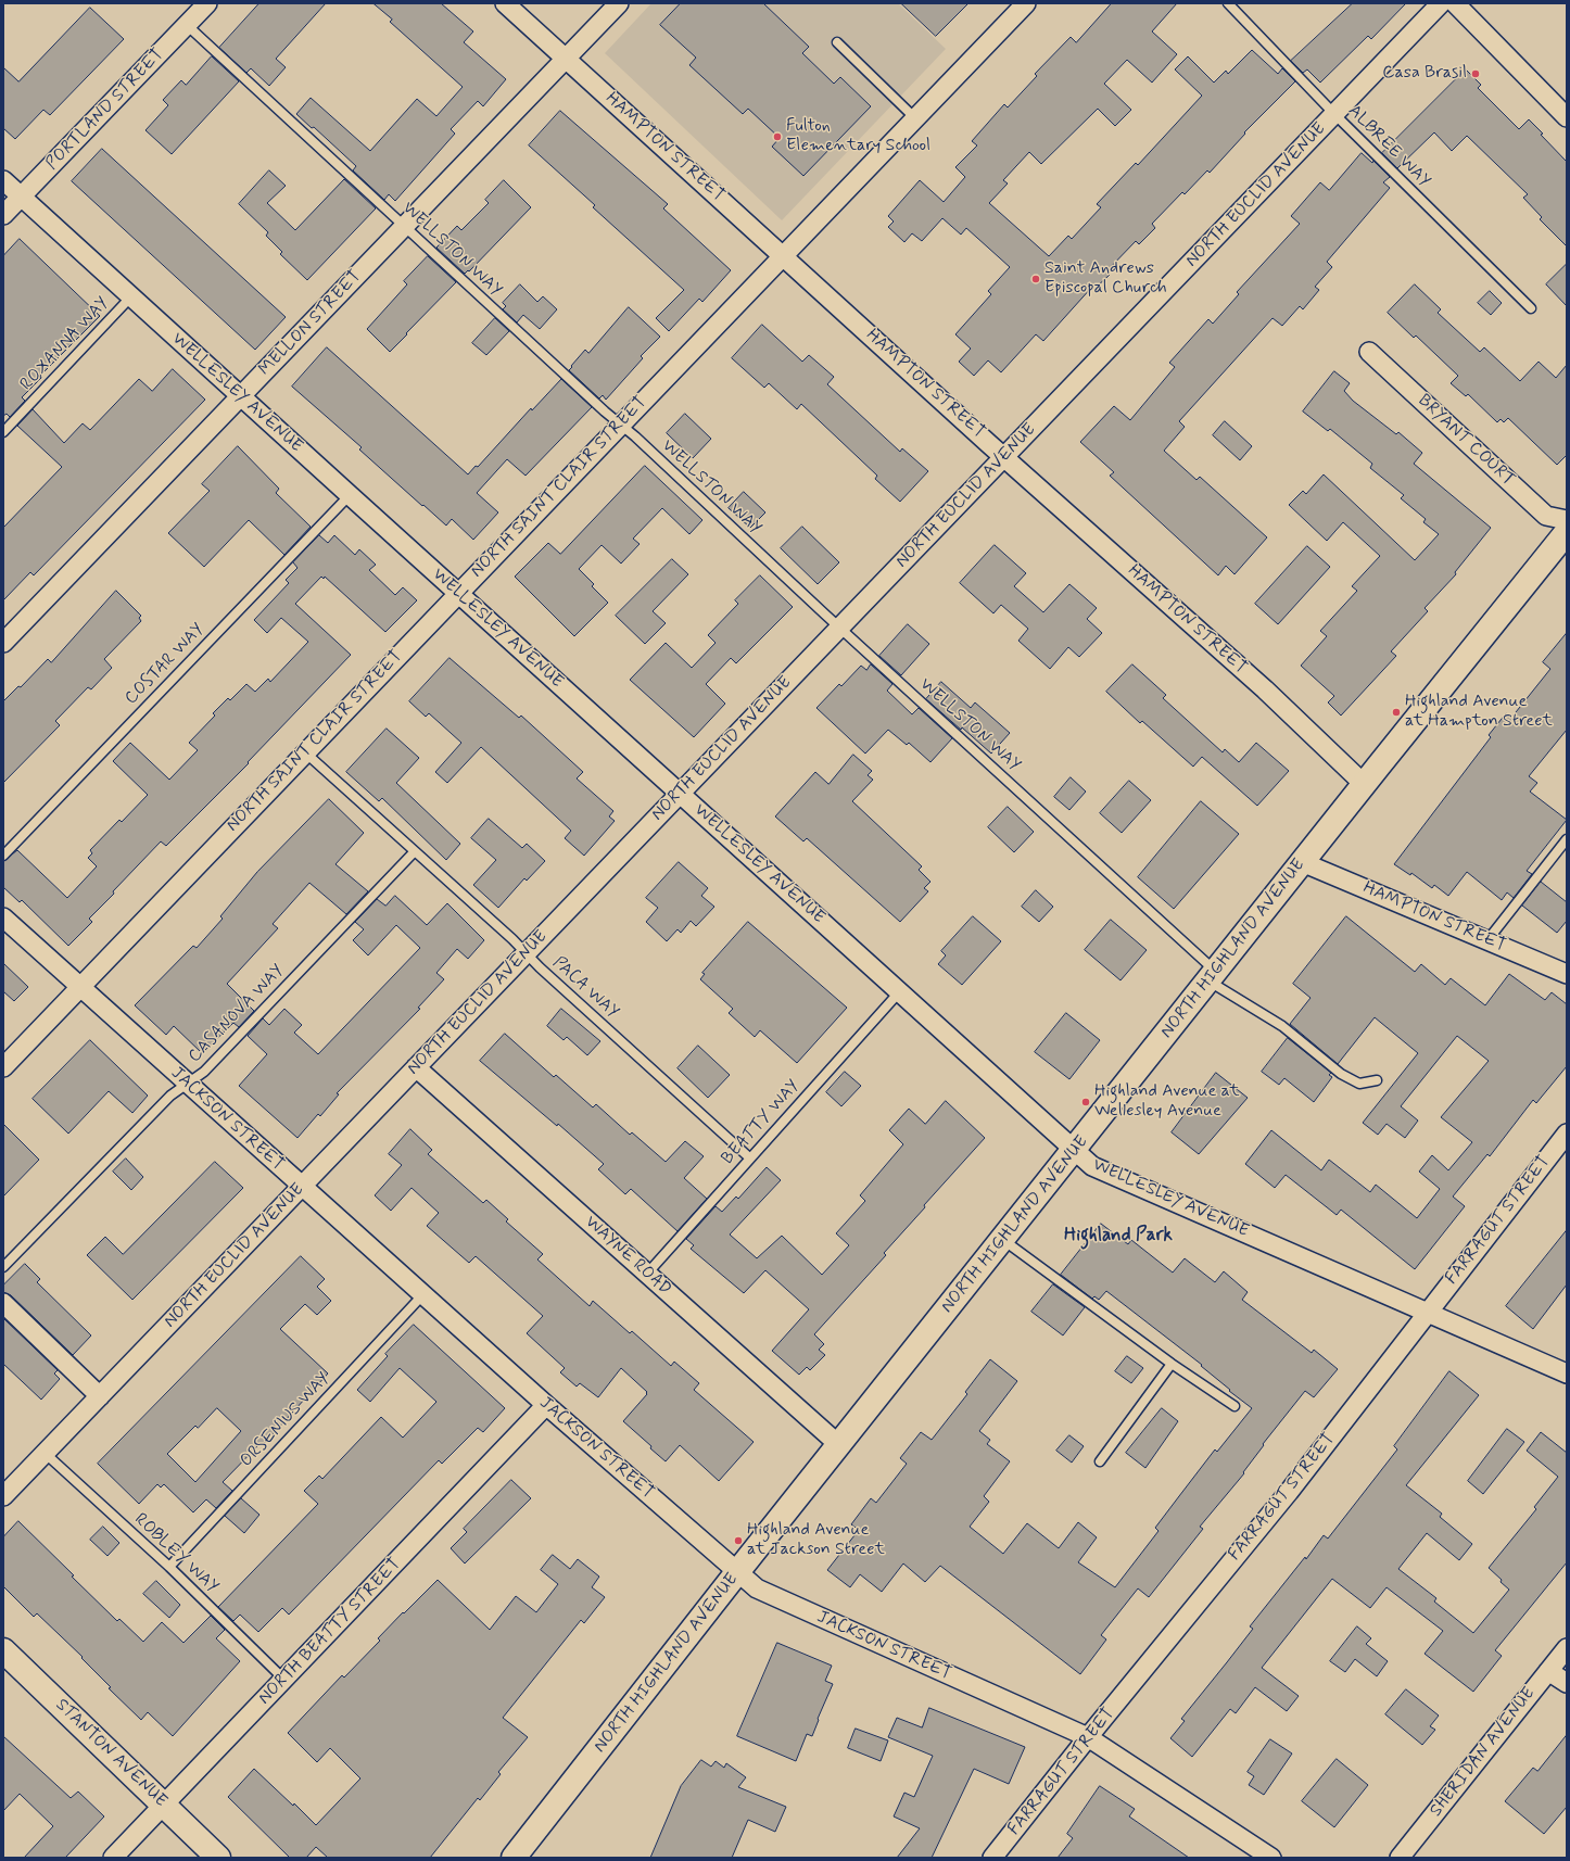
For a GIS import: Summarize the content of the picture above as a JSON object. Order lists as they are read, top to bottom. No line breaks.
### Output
{"streets":{"main road":["NORTH HIGHLAND AVENUE","STANTON AVENUE"],"street":["PORTLAND STREET","HAMPTON STREET","NORTH EUCLID AVENUE","MELLON STREET","WELLESLEY AVENUE","BRYANT COURT","NORTH SAINT CLAIR STREET","JACKSON STREET","FARRAGUT STREET","WAYNE ROAD","NORTH BEATTY STREET","SHERIDAN AVENUE"],"lane":["ALBREE WAY","WELLSTON WAY","ROXANNA WAY","COSTAR WAY","PACA WAY","CASANOVA WAY","BEATTY WAY","ORSENIUS WAY","ROBLEY WAY"]},"crossings":[["PORTLAND STREET","WELLSTON WAY"],["PORTLAND STREET","WELLESLEY AVENUE"],["ALBREE WAY","NORTH EUCLID AVENUE"],["HAMPTON STREET","NORTH EUCLID AVENUE"],["HAMPTON STREET","MELLON STREET"],["HAMPTON STREET","NORTH SAINT CLAIR STREET"],["HAMPTON STREET","NORTH HIGHLAND AVENUE"],["NORTH EUCLID AVENUE","WELLSTON WAY"],["NORTH EUCLID AVENUE","WELLESLEY AVENUE"],["NORTH EUCLID AVENUE","PACA WAY"],["NORTH EUCLID AVENUE","JACKSON STREET"],["NORTH EUCLID AVENUE","WAYNE ROAD"],["NORTH EUCLID AVENUE","ROBLEY WAY"],["WELLSTON WAY","MELLON STREET"],["WELLSTON WAY","NORTH SAINT CLAIR STREET"],["WELLSTON WAY","NORTH HIGHLAND AVENUE"],["MELLON STREET","WELLESLEY AVENUE"],["ROXANNA WAY","WELLESLEY AVENUE"],["WELLESLEY AVENUE","NORTH SAINT CLAIR STREET"],["WELLESLEY AVENUE","COSTAR WAY"],["WELLESLEY AVENUE","NORTH HIGHLAND AVENUE"],["WELLESLEY AVENUE","BEATTY WAY"],["WELLESLEY AVENUE","FARRAGUT STREET"],["NORTH SAINT CLAIR STREET","PACA WAY"],["NORTH SAINT CLAIR STREET","JACKSON STREET"],["NORTH HIGHLAND AVENUE","JACKSON STREET"],["NORTH HIGHLAND AVENUE","WAYNE ROAD"],["PACA WAY","CASANOVA WAY"],["PACA WAY","BEATTY WAY"],["CASANOVA WAY","JACKSON STREET"],["JACKSON STREET","FARRAGUT STREET"],["JACKSON STREET","ORSENIUS WAY"],["JACKSON STREET","NORTH BEATTY STREET"],["BEATTY WAY","WAYNE ROAD"],["ORSENIUS WAY","ROBLEY WAY"],["ROBLEY WAY","NORTH BEATTY STREET"],["NORTH BEATTY STREET","STANTON AVENUE"]],"districts":["Highland Park"],"places":["Casa Brasil","Fulton Elementary School","Saint Andrews Episcopal Church","Highland Avenue at Hampton Street","Highland Avenue at Wellesley Avenue","Highland Avenue at Jackson Street"]}
